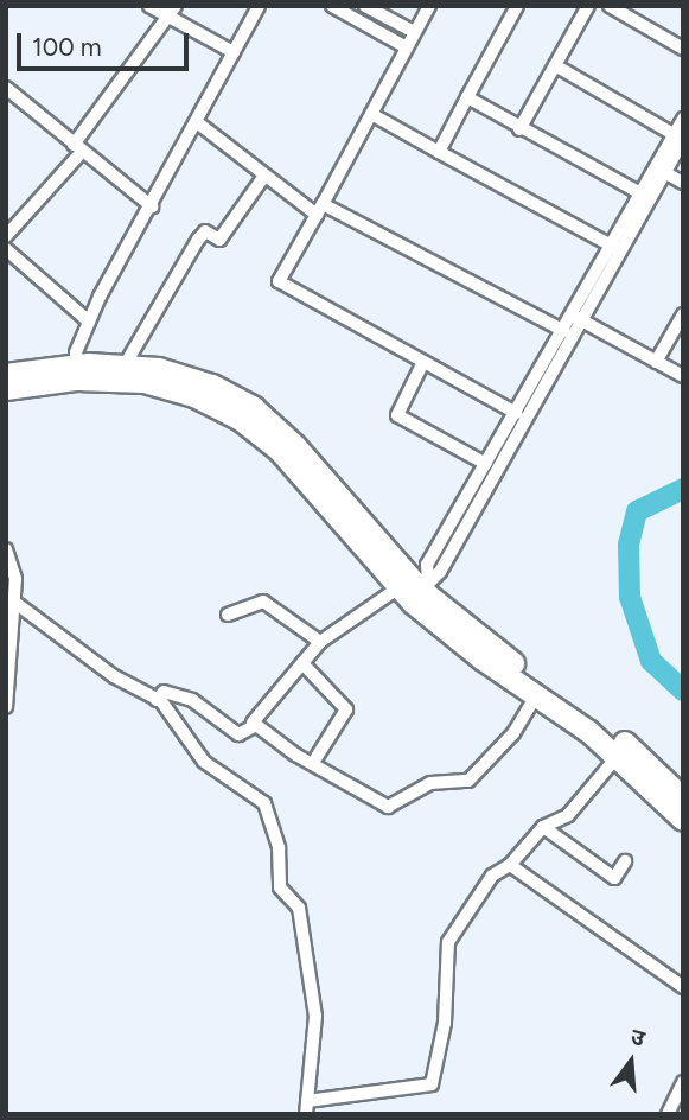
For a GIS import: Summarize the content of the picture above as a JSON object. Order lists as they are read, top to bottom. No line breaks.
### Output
{"scale_bar":"100 m","north":"top"}
